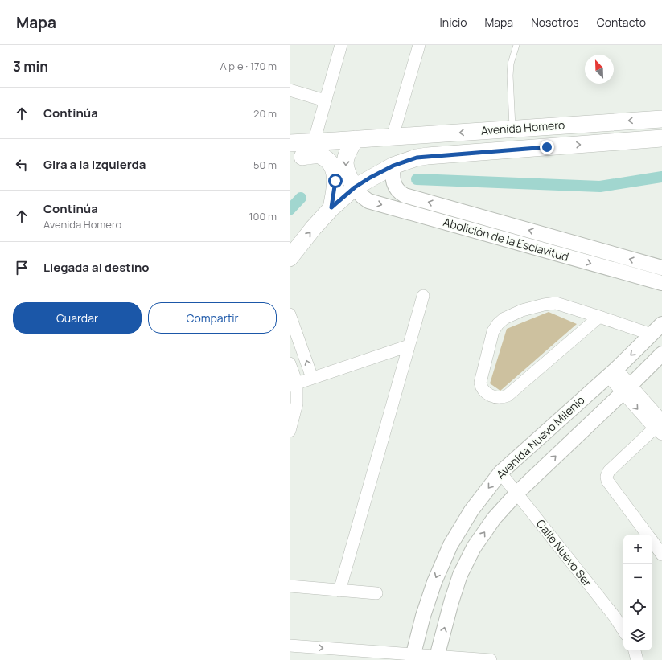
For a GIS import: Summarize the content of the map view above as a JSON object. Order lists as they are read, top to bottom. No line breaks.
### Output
{"streets":{"main road":["Avenida Homero"],"street":["Abolición de la Esclavitud","Avenida Nuevo Milenio","Calle Nuevo Ser"]},"crossings":[["Avenida Homero","Abolición de la Esclavitud"],["Avenida Nuevo Milenio","Calle Nuevo Ser"]],"north":"top left","page":{"header":"Mapa","nav":["Inicio","Mapa","Nosotros","Contacto"],"heading":["3 min","A pie · 170 m"],"list":[["Continúa","20 m"],["Gira a la izquierda","50 m"],["Continúa","Avenida Homero","100 m"],"Llegada al destino"],"buttons":["Guardar","Compartir"],"map_buttons":["+","−"]}}
